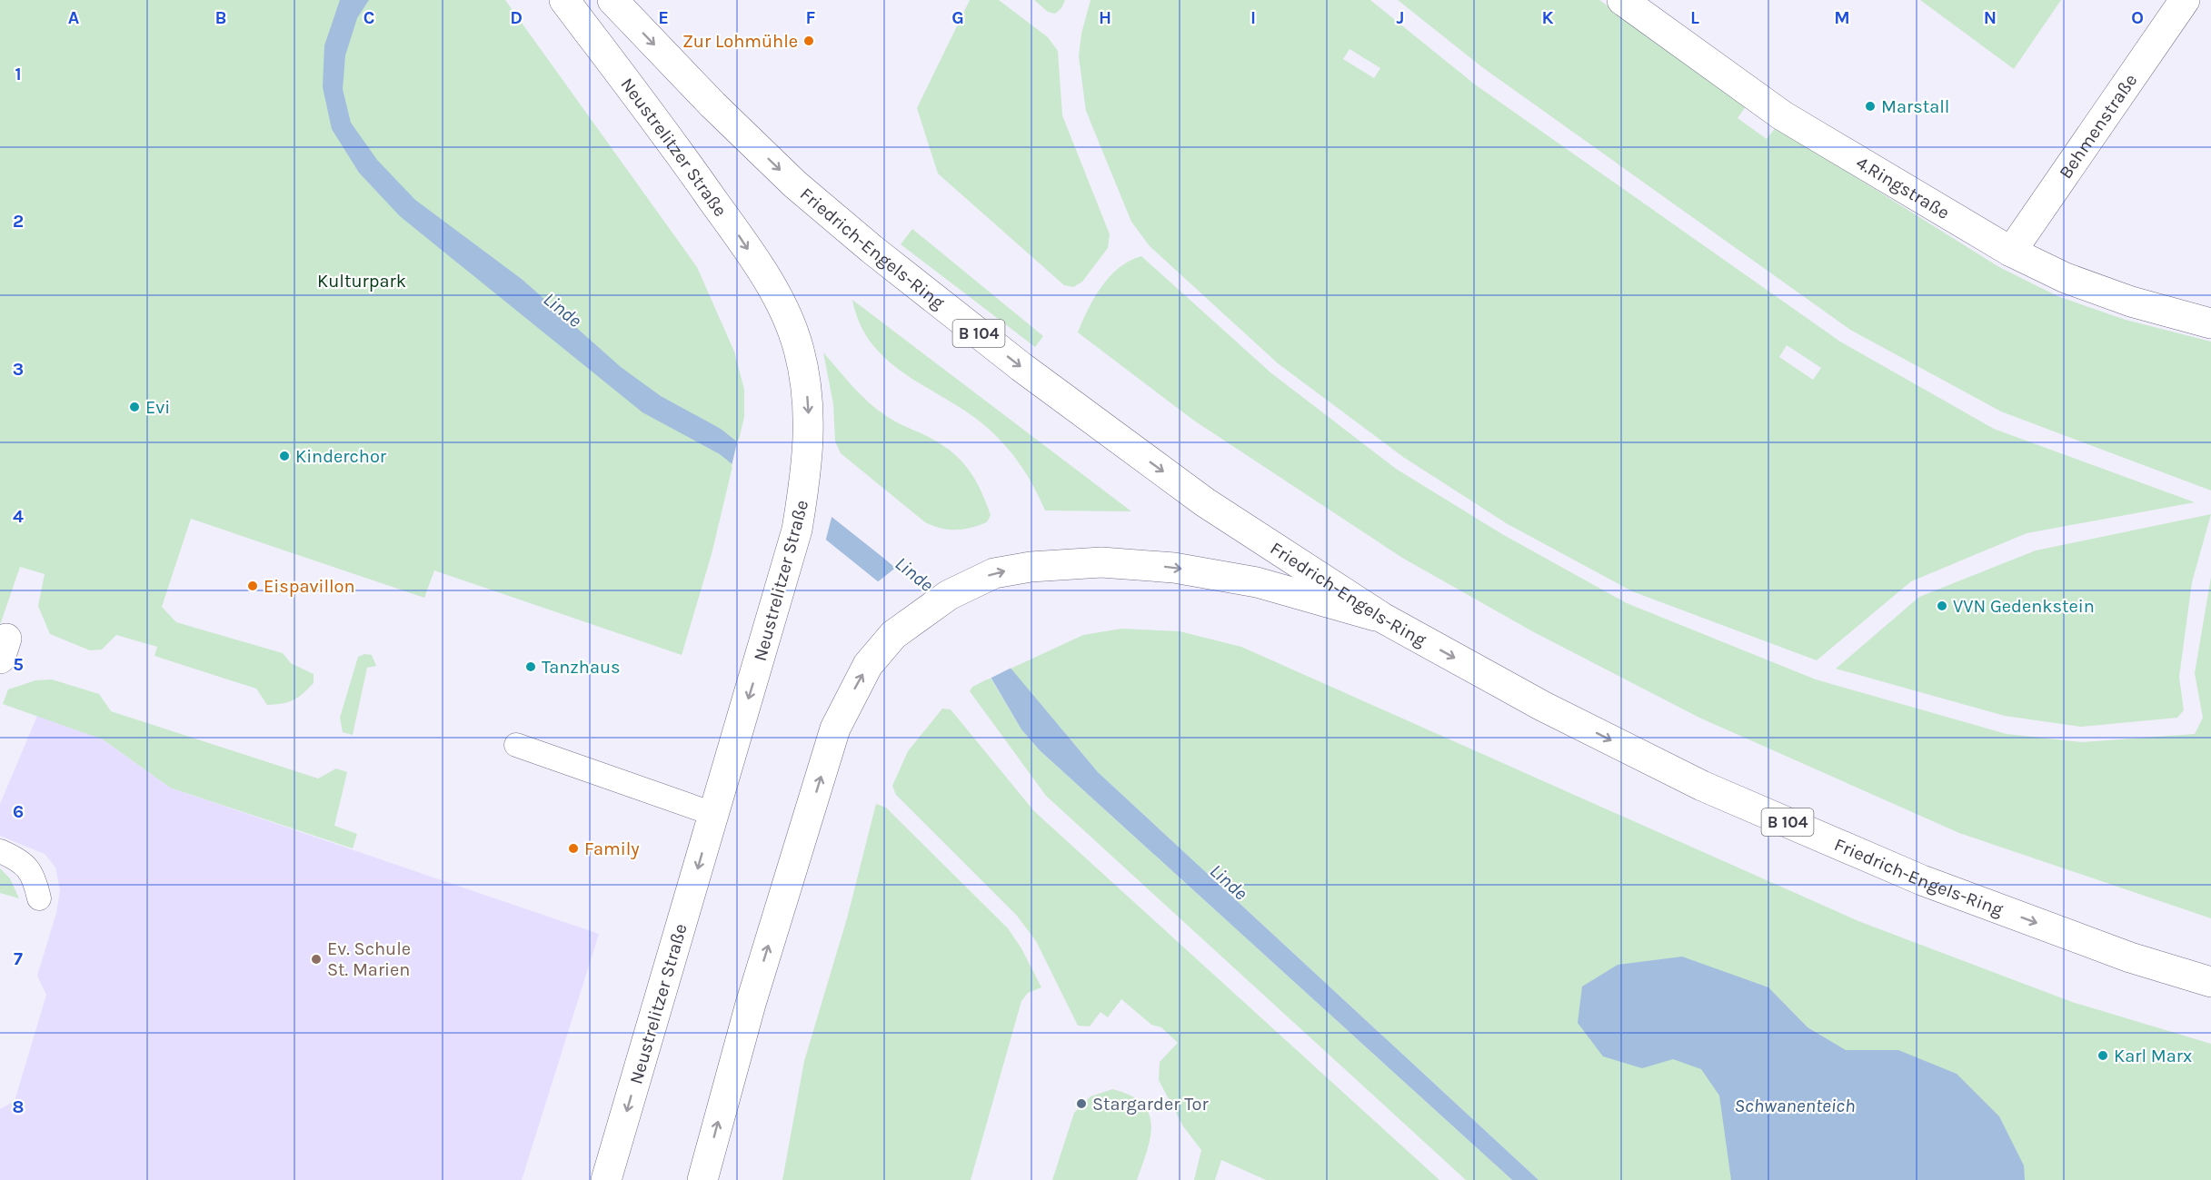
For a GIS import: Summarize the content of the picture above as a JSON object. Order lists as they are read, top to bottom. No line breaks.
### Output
{"streets":{"main road":["Behmenstraße","Neustrelitzer Straße","4.Ringstraße","Friedrich-Engels-Ring","B 104"]},"crossings":[["Behmenstraße","4.Ringstraße"]],"one_way":["Neustrelitzer Straße","Friedrich-Engels-Ring"],"water":["Linde","Schwanenteich"],"parks":["Kulturpark"],"places":["Zur Lohmühle","Marstall","Evi","Kinderchor","Eispavillon","VVN Gedenkstein","Tanzhaus","Family","Ev. Schule St. Marien","Karl Marx","Stargarder Tor"],"grid":{"columns":["A","B","C","D","E","F","G","H","I","J","K","L","M","N","O"],"rows":["1","2","3","4","5","6","7","8"]}}
